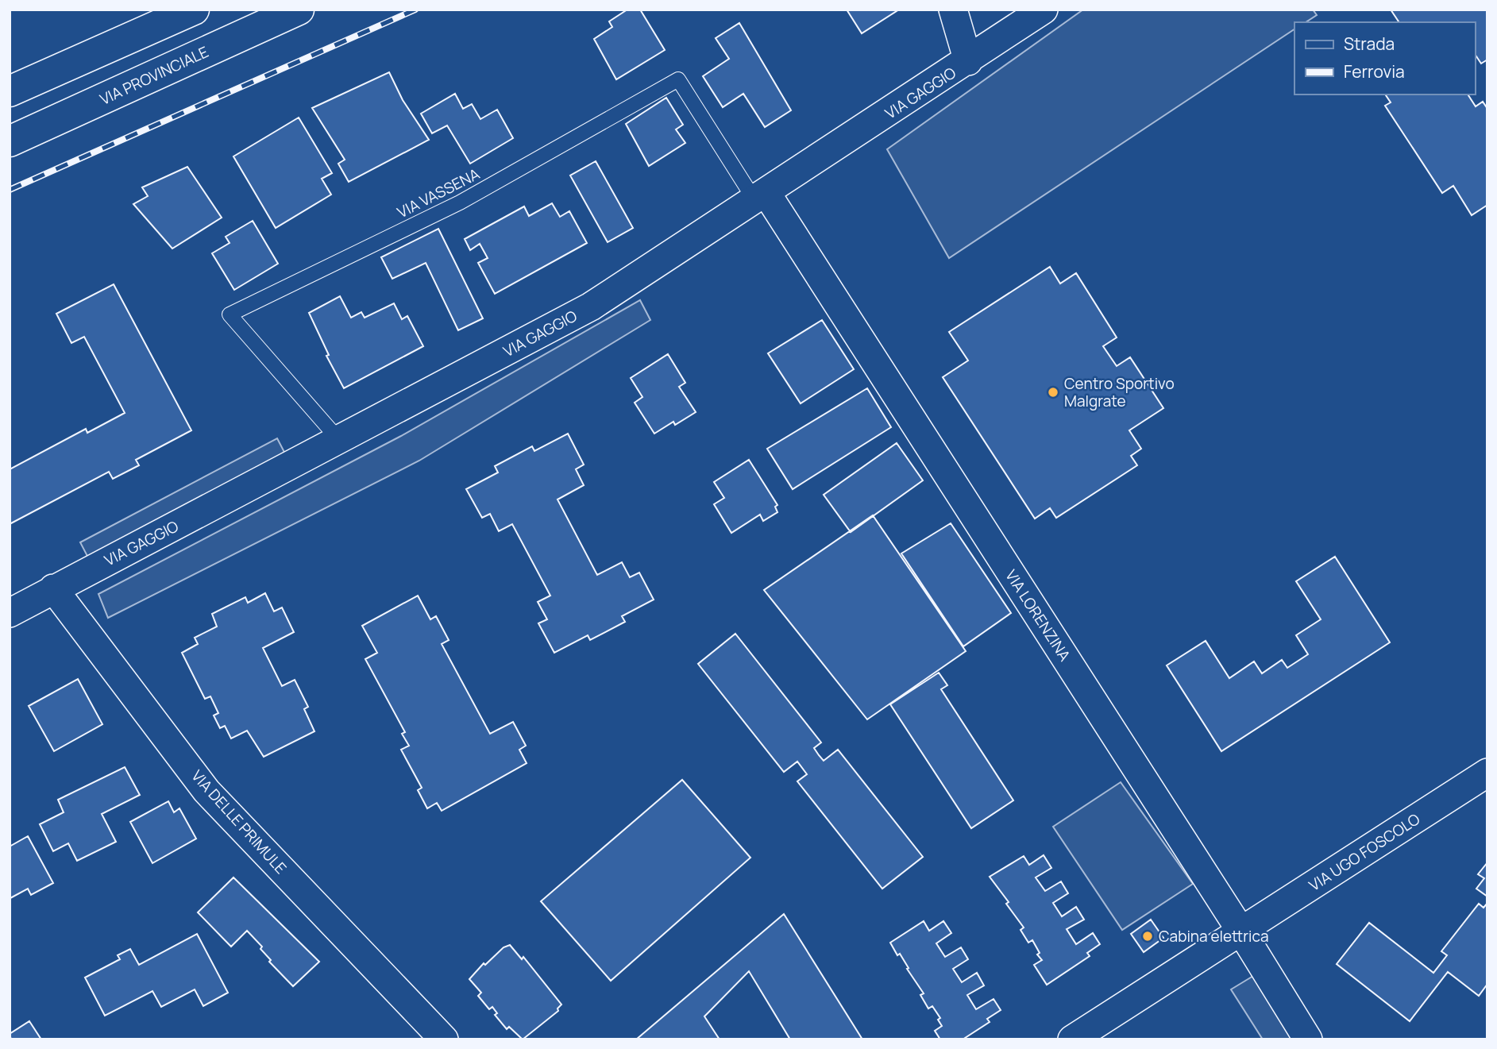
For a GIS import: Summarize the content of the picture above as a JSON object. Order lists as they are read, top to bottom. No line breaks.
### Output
{"streets":{"main road":["VIA PROVINCIALE"],"street":["VIA GAGGIO","VIA LORENZINA","VIA DELLE PRIMULE","VIA UGO FOSCOLO"],"lane":["VIA VASSENA"]},"crossings":[["VIA GAGGIO","VIA VASSENA"],["VIA GAGGIO","VIA LORENZINA"],["VIA GAGGIO","VIA DELLE PRIMULE"],["VIA VASSENA","VIA LORENZINA"],["VIA LORENZINA","VIA UGO FOSCOLO"]],"places":["Centro Sportivo Malgrate","Cabina elettrica"],"legend":["Strada","Ferrovia"]}
